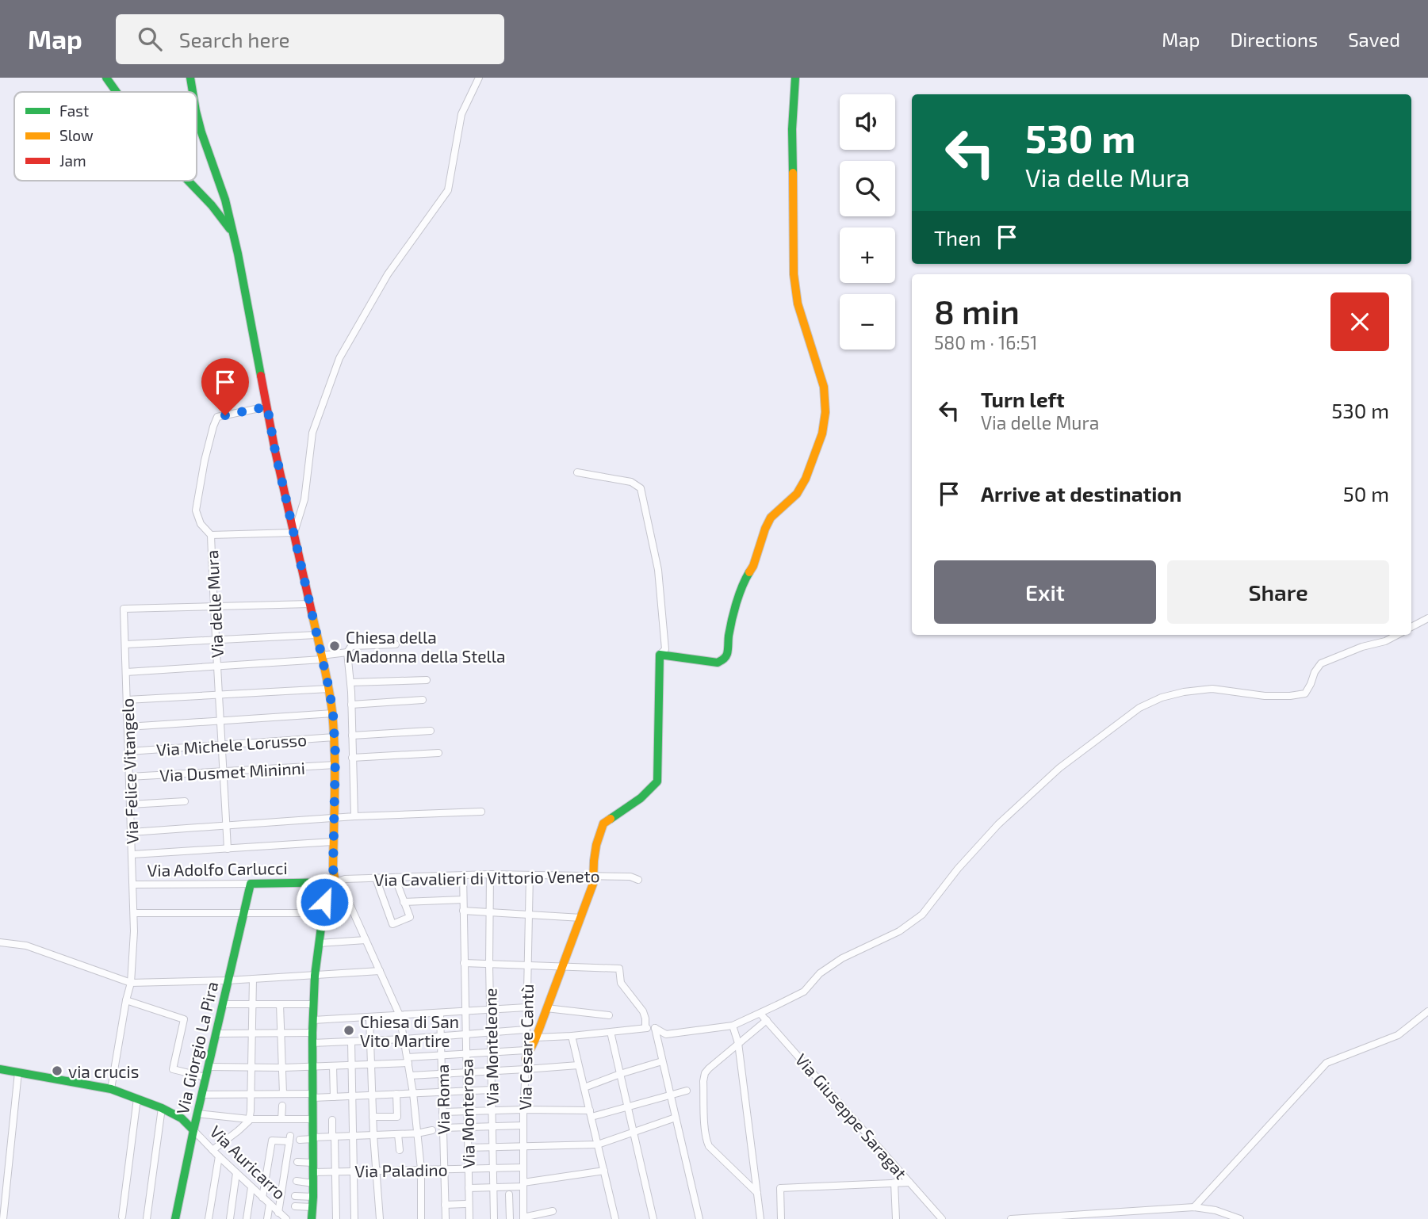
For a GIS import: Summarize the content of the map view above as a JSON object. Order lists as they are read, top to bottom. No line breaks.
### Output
{"streets":{"street":["Via delle Mura","Via Michele Lorusso","Via Felice Vitangelo","Via Dusmet Mininni","Via Adolfo Carlucci","Via Cavalieri di Vittorio Veneto","Via Monteleone","Via Cesare Cantù","Via Giorgio La Pira","Via Roma","Via Monterosa","Via Giuseppe Saragat","Via Auricarro","Via Paladino"]},"crossings":[["Via delle Mura","Via Michele Lorusso"],["Via delle Mura","Via Felice Vitangelo"],["Via delle Mura","Via Dusmet Mininni"],["Via Michele Lorusso","Via Felice Vitangelo"],["Via Felice Vitangelo","Via Dusmet Mininni"],["Via Felice Vitangelo","Via Adolfo Carlucci"],["Via Felice Vitangelo","Via Auricarro"],["Via Adolfo Carlucci","Via Cavalieri di Vittorio Veneto"],["Via Adolfo Carlucci","Via Giorgio La Pira"],["Via Cavalieri di Vittorio Veneto","Via Monteleone"],["Via Cavalieri di Vittorio Veneto","Via Cesare Cantù"],["Via Cavalieri di Vittorio Veneto","Via Monterosa"],["Via Monteleone","Via Paladino"],["Via Cesare Cantù","Via Paladino"],["Via Giorgio La Pira","Via Auricarro"],["Via Roma","Via Paladino"],["Via Monterosa","Via Paladino"]],"places":["Chiesa della Madonna della Stella","Chiesa di San Vito Martire","via crucis"],"legend":["Fast","Slow","Jam"],"page":{"header":"Map","search":"Search here","nav":["Map","Directions","Saved"],"map_buttons":["+","−"],"turn":["530 m","Via delle Mura"],"then":"Then","heading":["8 min","580 m · 16:51"],"list":[{"name":"Turn left","note":"Via delle Mura","value":"530 m"},{"name":"Arrive at destination","value":"50 m"}],"buttons":["Exit","Share"]}}
